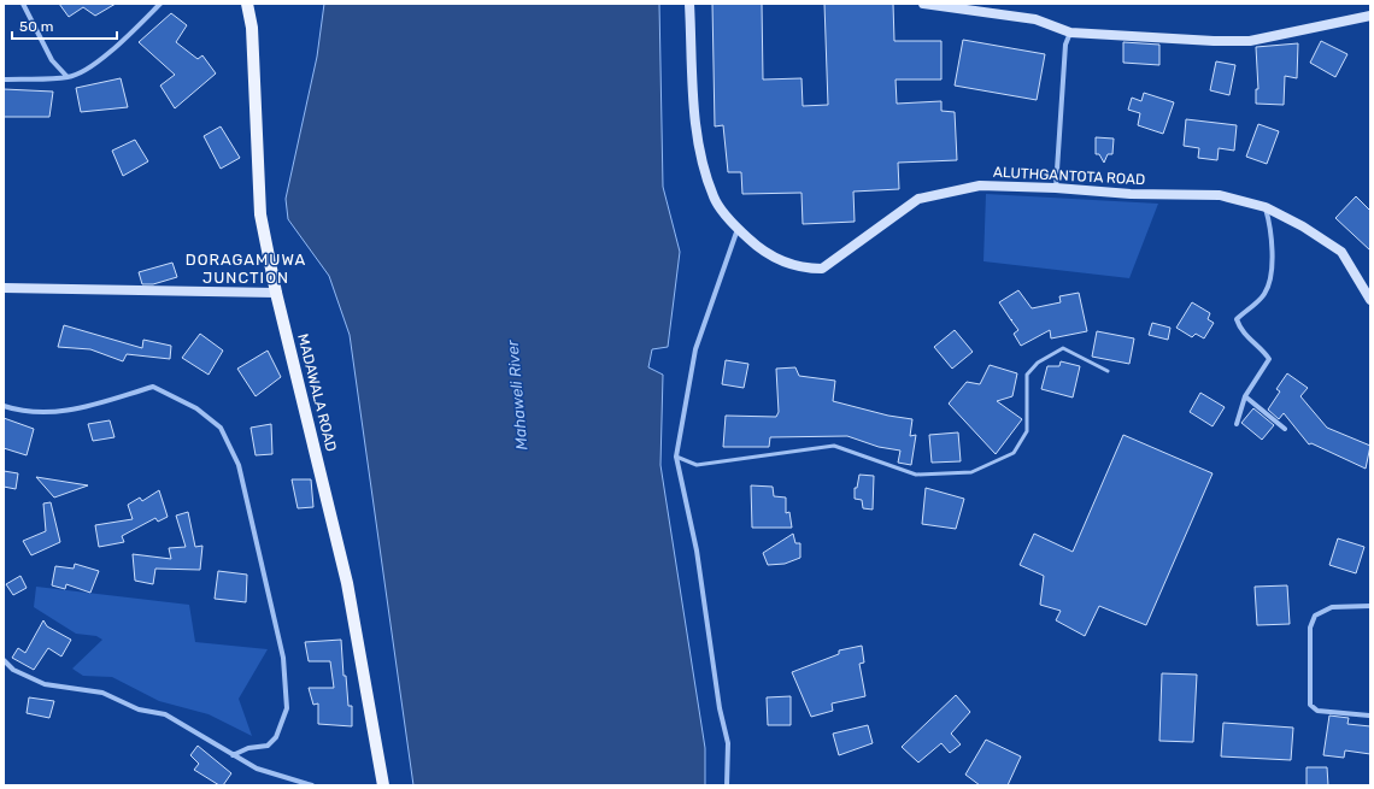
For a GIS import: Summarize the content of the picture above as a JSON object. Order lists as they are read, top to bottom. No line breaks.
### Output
{"streets":{"main road":["MADAWALA ROAD"],"street":["ALUTHGANTOTA ROAD"]},"districts":["DORAGAMUWA JUNCTION"],"water":["Mahaweli River"],"scale_bar":"50 m"}
